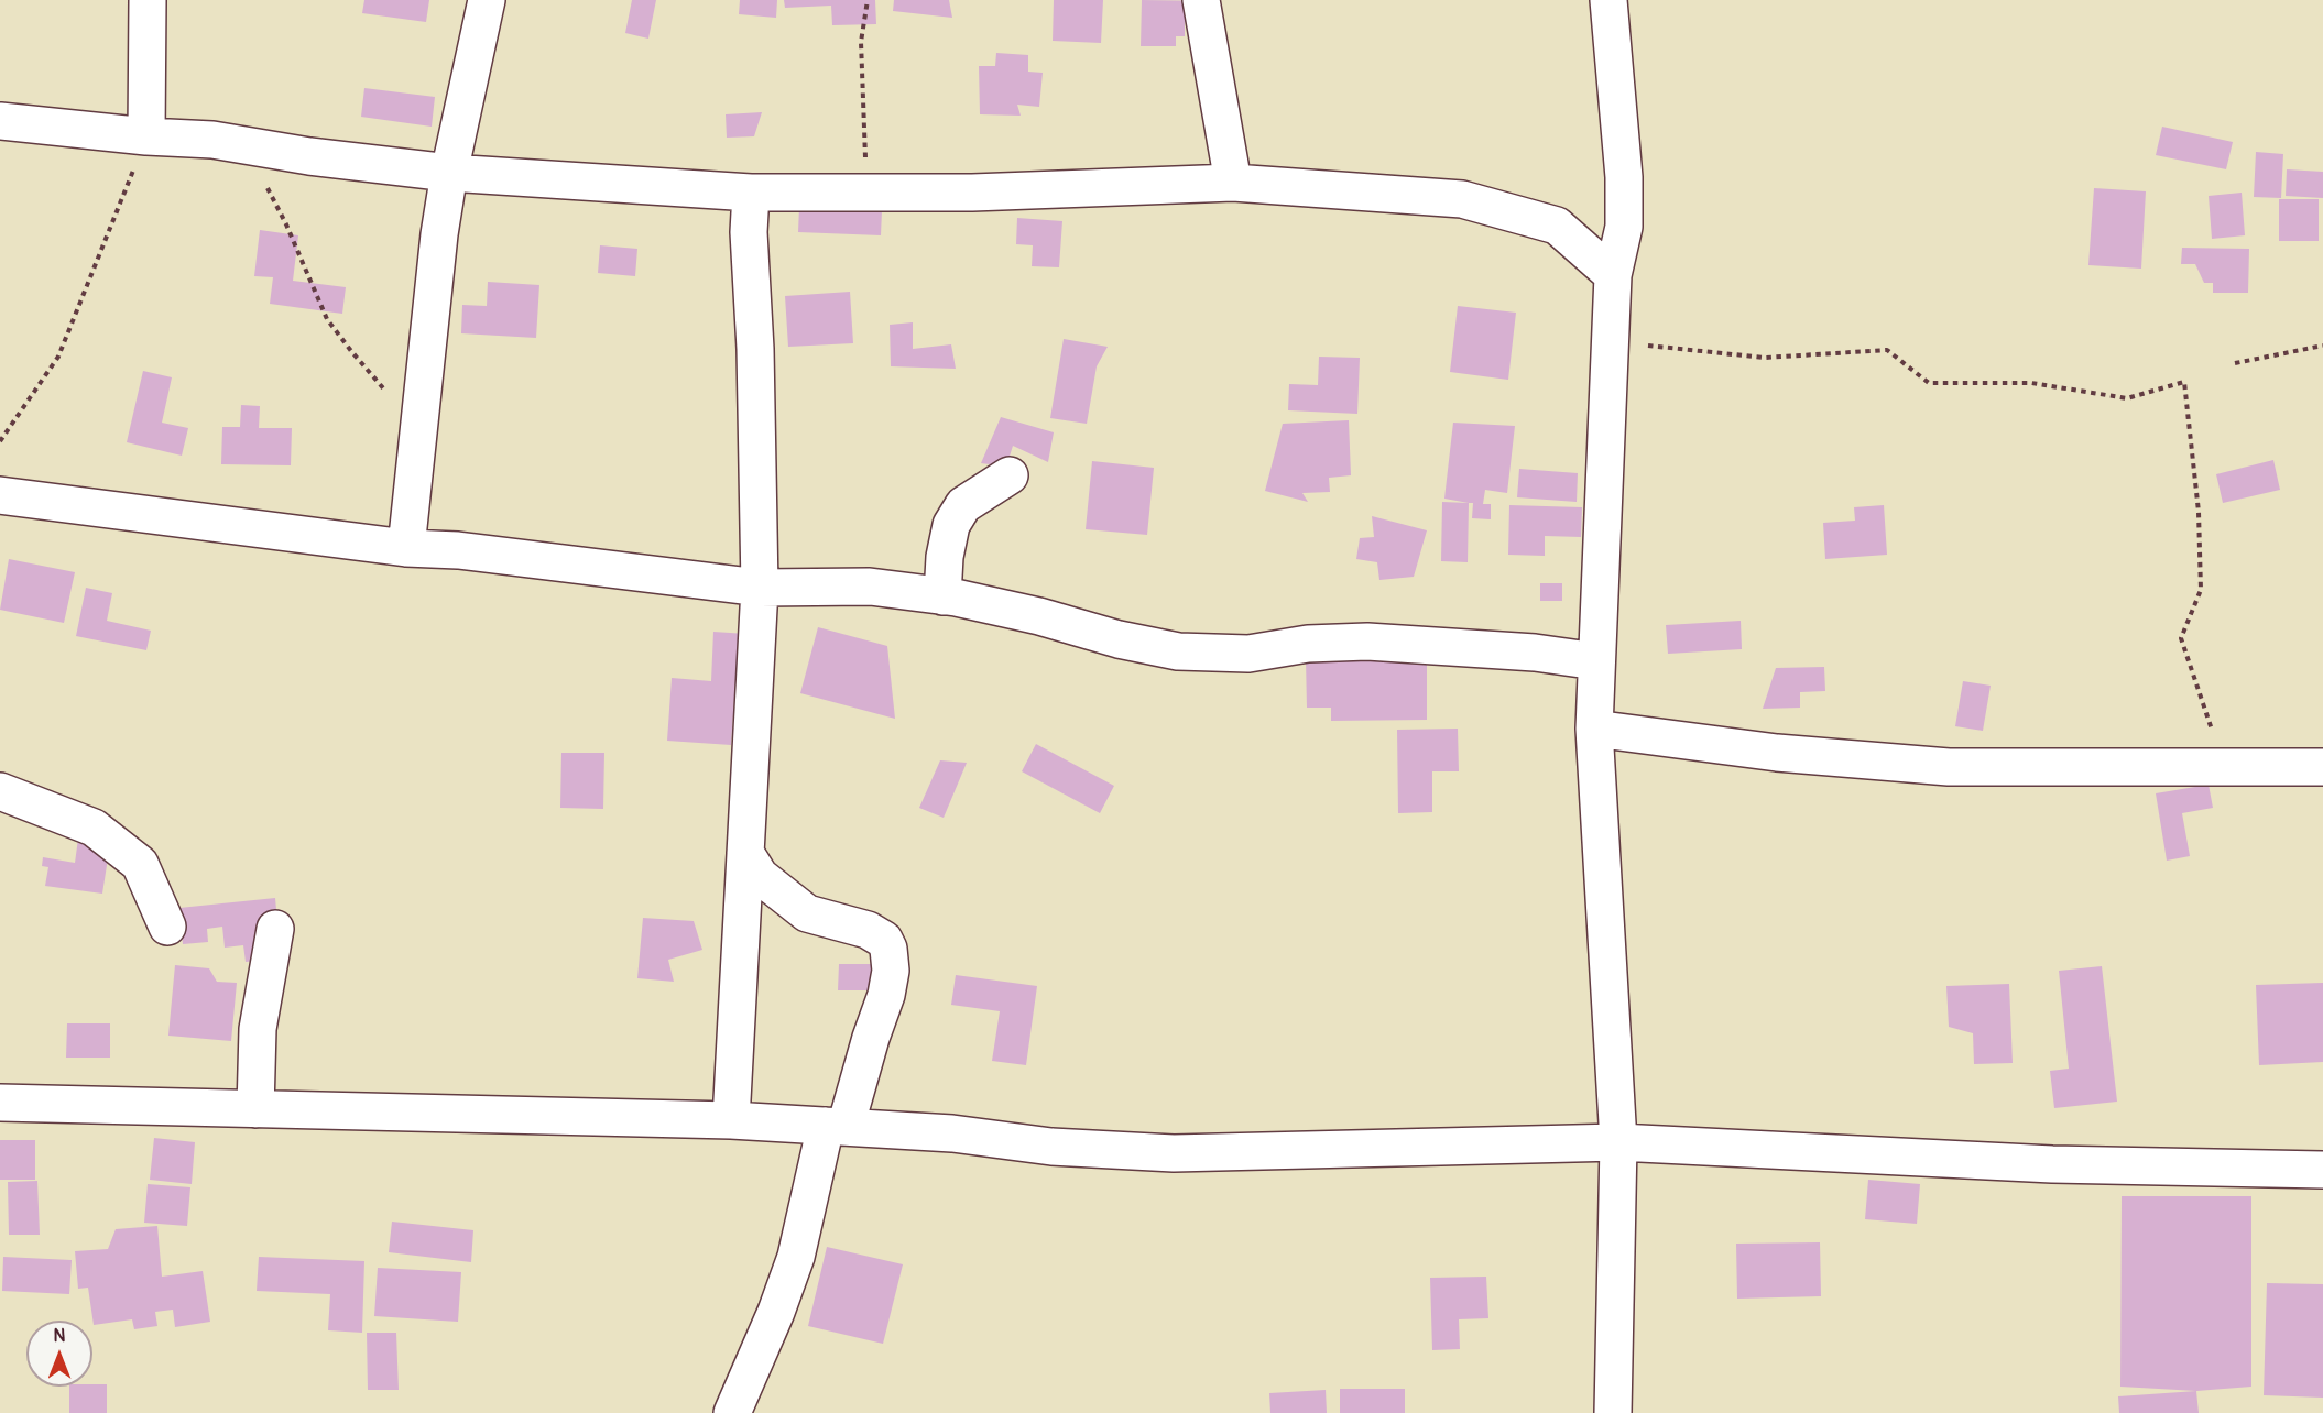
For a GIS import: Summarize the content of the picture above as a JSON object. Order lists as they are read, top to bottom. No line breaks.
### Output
{"north":"top"}
